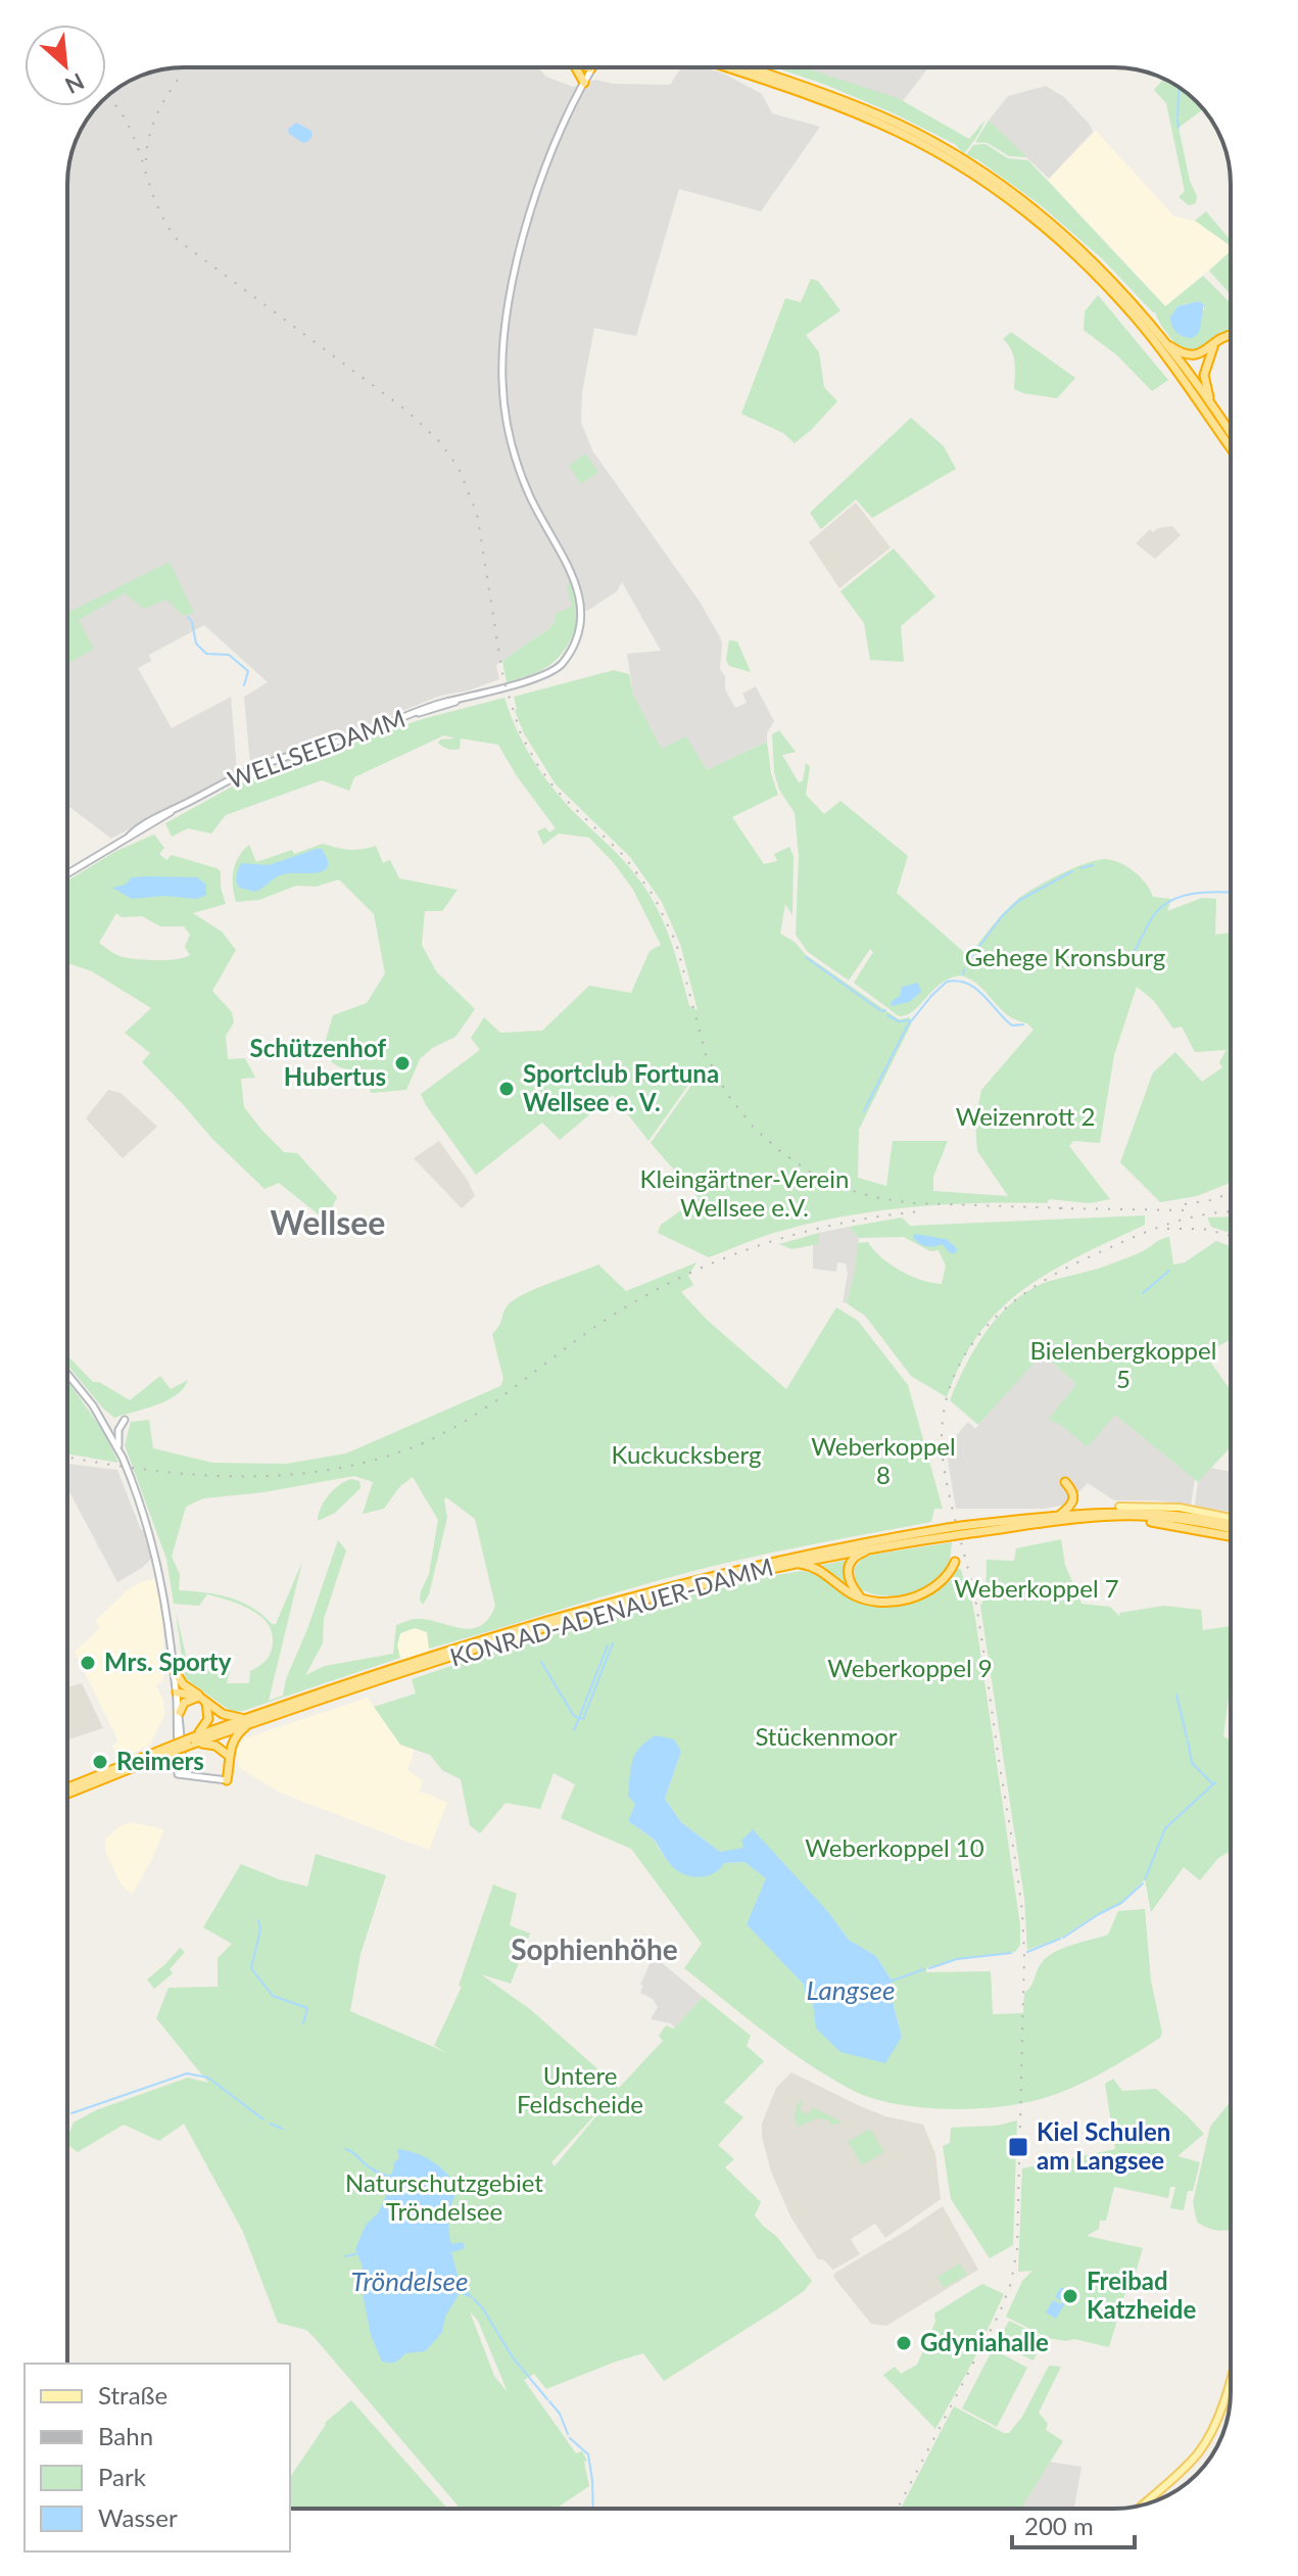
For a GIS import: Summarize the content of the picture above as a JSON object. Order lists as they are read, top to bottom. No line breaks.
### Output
{"streets":{"highway":["KONRAD-ADENAUER-DAMM"],"main road":["WELLSEEDAMM"]},"districts":["Wellsee","Sophienhöhe"],"water":["Langsee","Tröndelsee"],"parks":["Gehege Kronsburg","Weizenrott 2","Kleingärtner-Verein Wellsee e.V.","Bielenbergkoppel 5","Weberkoppel 8","Kuckucksberg","Weberkoppel 7","Weberkoppel 9","Stückenmoor","Weberkoppel 10","Untere Feldscheide","Naturschutzgebiet Tröndelsee"],"places":{"other":["Schützenhof Hubertus","Sportclub Fortuna Wellsee e. V.","Mrs. Sporty","Reimers","Freibad Katzheide","Gdyniahalle"],"transit":["Kiel Schulen am Langsee"]},"legend":["Straße","Bahn","Park","Wasser"],"scale_bar":"200 m","north":"bottom right"}
